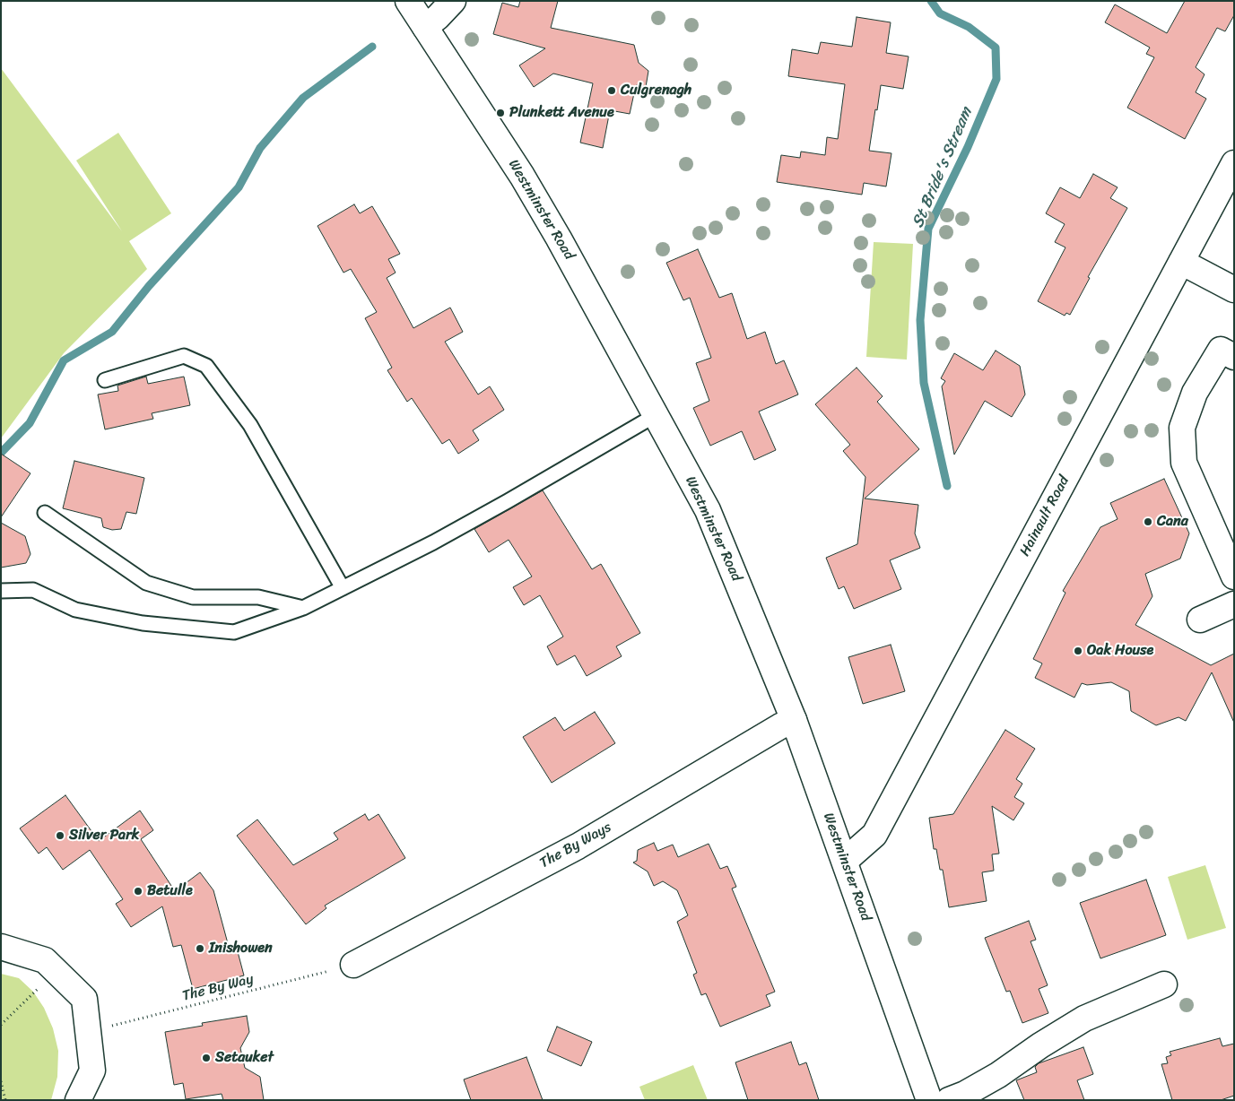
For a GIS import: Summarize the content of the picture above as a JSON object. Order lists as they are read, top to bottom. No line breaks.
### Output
{"streets":{"street":["Westminster Road","Hainault Road","The By Ways"],"path":["The By Way"]},"crossings":[["Westminster Road","Hainault Road"],["Westminster Road","The By Ways"],["The By Ways","The By Way"]],"water":["St Bride's Stream"],"places":["Culgrenagh","Plunkett Avenue","Cana","Oak House","Silver Park","Betulle","Inishowen","Setauket"]}
